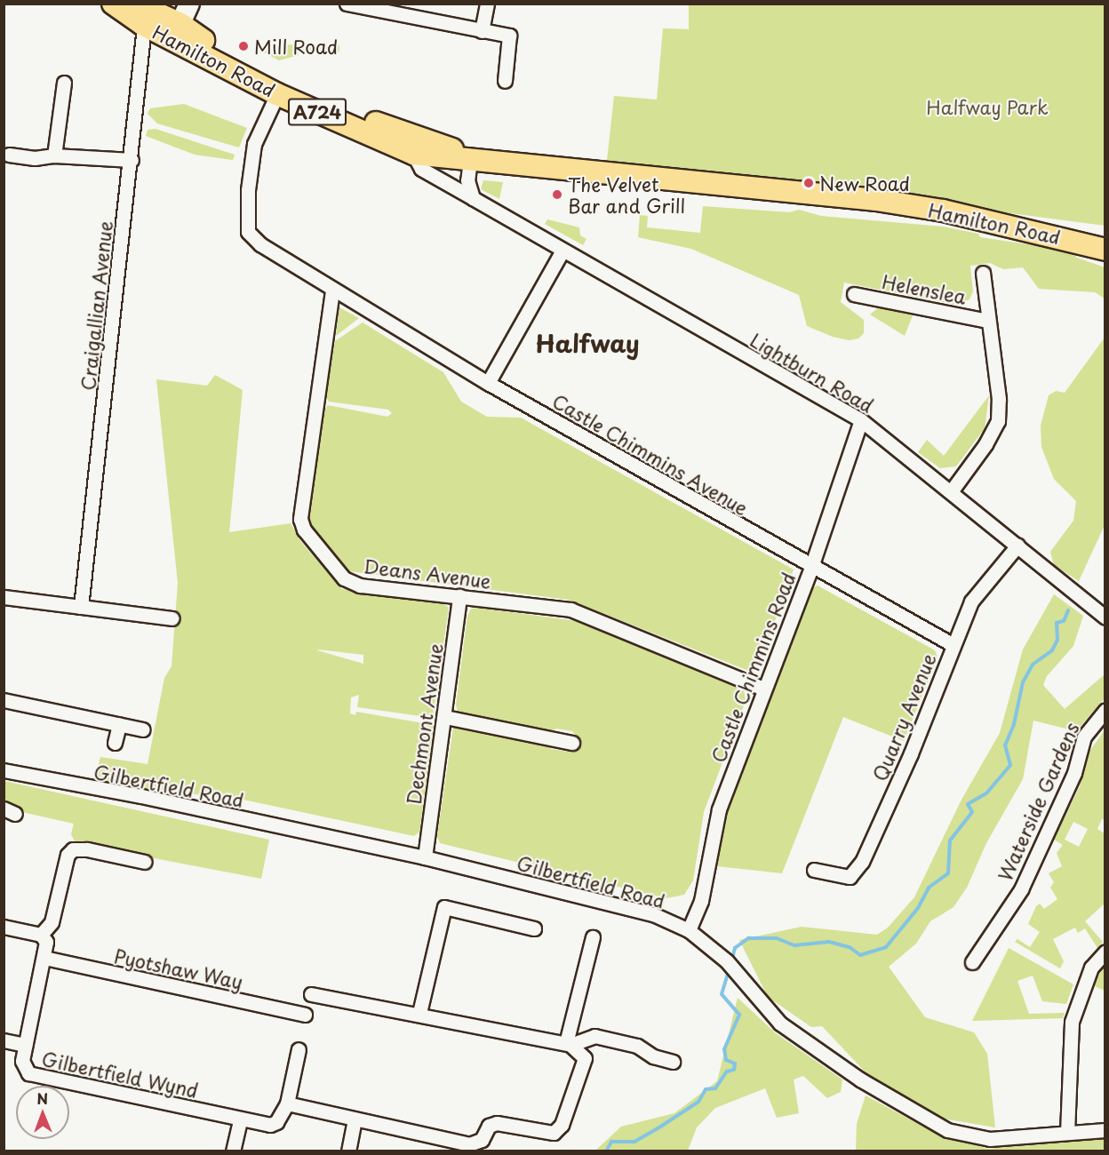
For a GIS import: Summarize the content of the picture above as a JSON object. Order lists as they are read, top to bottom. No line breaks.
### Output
{"streets":{"main road":["Hamilton Road","A724"],"street":["Helenslea","Craigallian Avenue","Lightburn Road","Castle Chimmins Avenue","Deans Avenue","Castle Chimmins Road","Quarry Avenue","Dechmont Avenue","Gilbertfield Road","Waterside Gardens","Pyotshaw Way","Gilbertfield Wynd"]},"crossings":[["Hamilton Road","Craigallian Avenue"],["Hamilton Road","Lightburn Road"],["Hamilton Road","Castle Chimmins Avenue"],["Lightburn Road","Castle Chimmins Road"],["Lightburn Road","Quarry Avenue"],["Castle Chimmins Avenue","Deans Avenue"],["Castle Chimmins Avenue","Castle Chimmins Road"],["Castle Chimmins Avenue","Quarry Avenue"],["Deans Avenue","Castle Chimmins Road"],["Deans Avenue","Dechmont Avenue"],["Castle Chimmins Road","Gilbertfield Road"],["Dechmont Avenue","Gilbertfield Road"],["Pyotshaw Way","Gilbertfield Wynd"]],"districts":["Halfway"],"parks":["Halfway Park"],"places":["Mill Road","New Road","The Velvet Bar and Grill"],"north":"top"}
